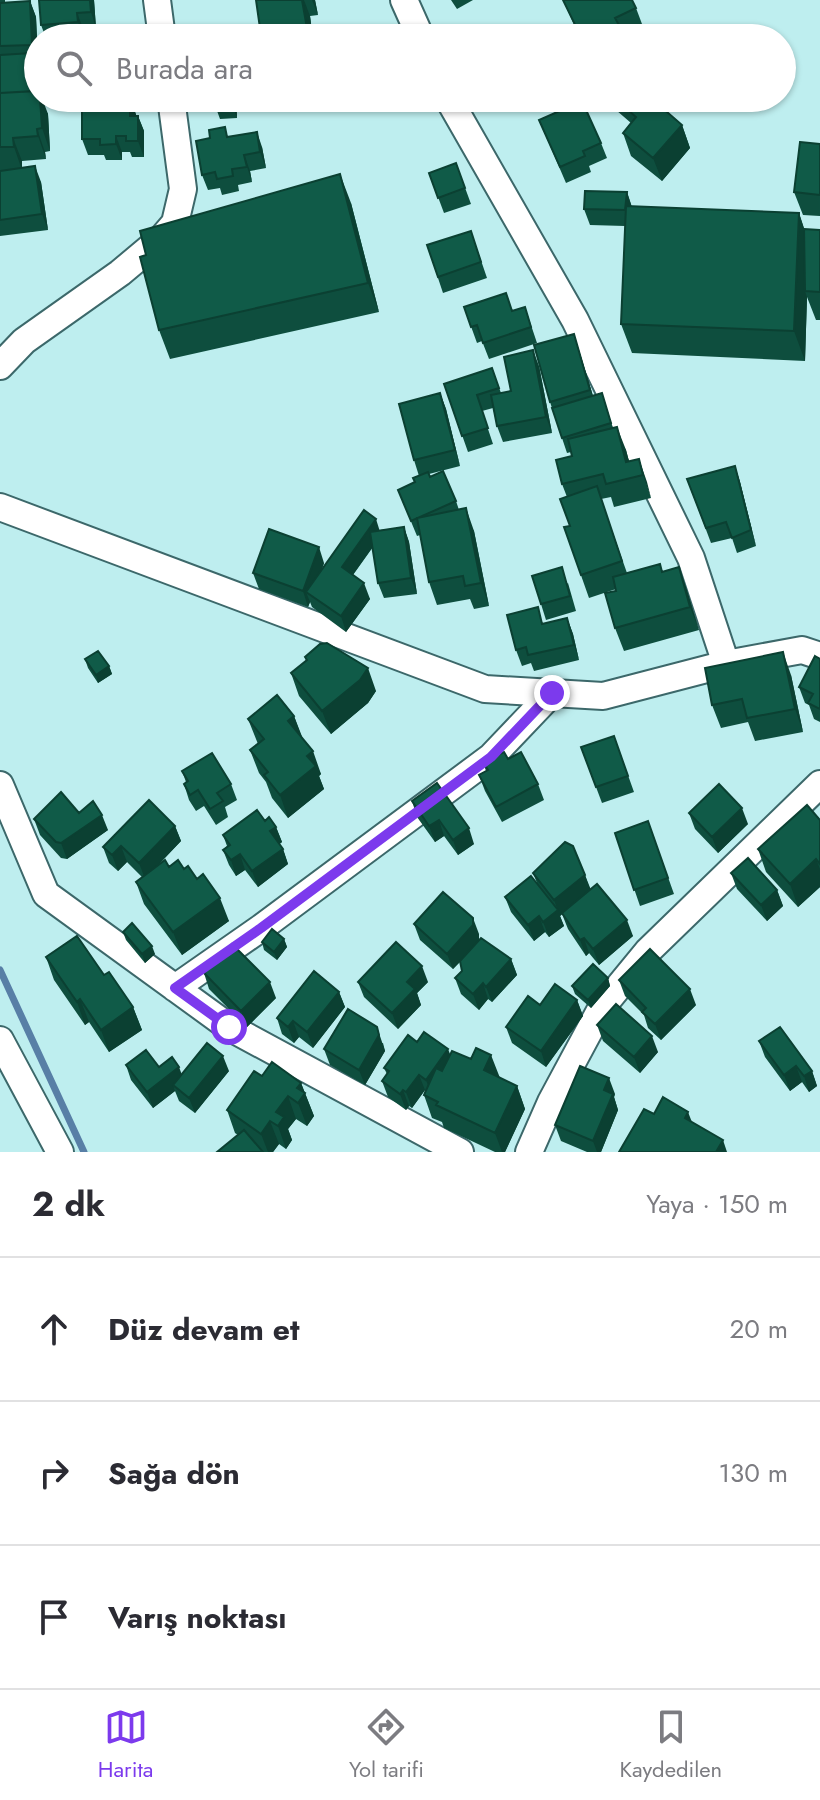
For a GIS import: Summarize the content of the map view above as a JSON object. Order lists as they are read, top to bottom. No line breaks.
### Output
{"page":{"search":"Burada ara","heading":["2 dk","Yaya · 150 m"],"list":[["Düz devam et","20 m"],["Sağa dön","130 m"],"Varış noktası"],"nav":["Harita","Yol tarifi","Kaydedilen"]}}
